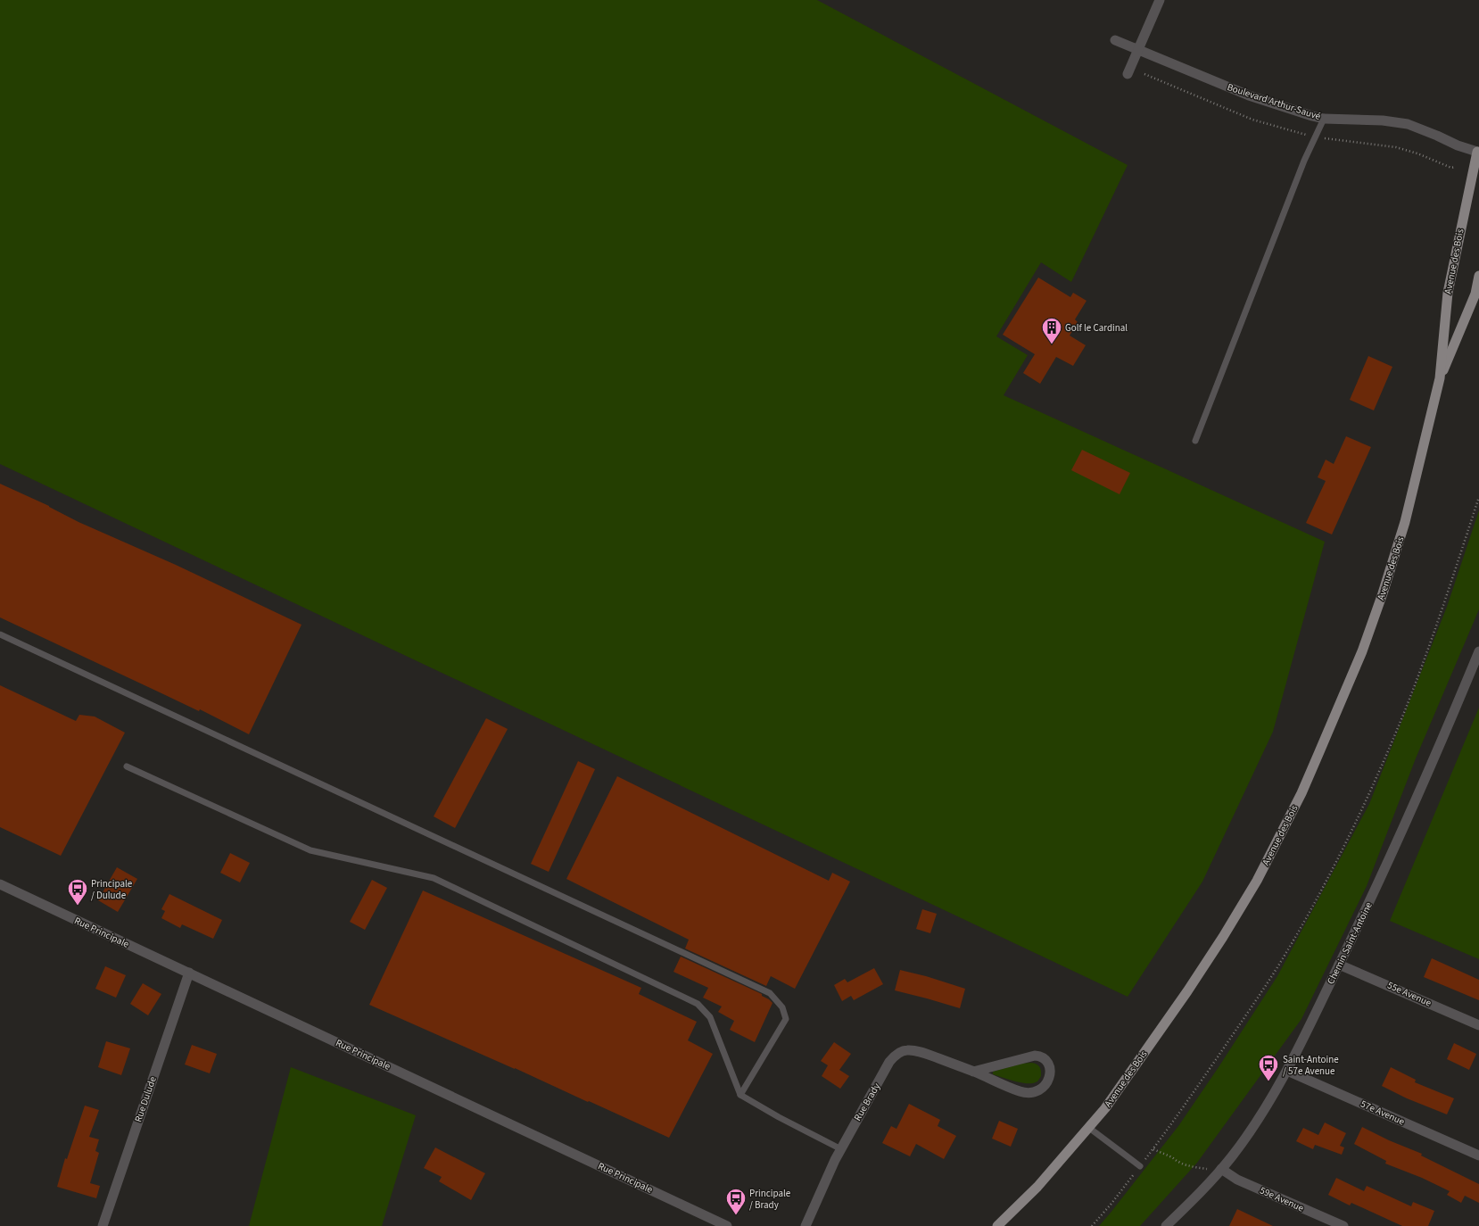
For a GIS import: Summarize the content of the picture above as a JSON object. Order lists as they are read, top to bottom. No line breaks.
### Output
{"streets":{"main road":["Avenue des Bois"],"street":["Boulevard Arthur-Sauvé","Rue Principale","Chemin Saint-Antoine","55e Avenue","Rue Dulude","Rue Brady","57e Avenue","59e Avenue"]},"crossings":[["Boulevard Arthur-Sauvé","Avenue des Bois"],["Rue Principale","Rue Dulude"],["Chemin Saint-Antoine","55e Avenue"],["Chemin Saint-Antoine","57e Avenue"],["Chemin Saint-Antoine","59e Avenue"]],"places":{"building":["Golf le Cardinal"],"bus stop":["Principale / Dulude","Saint-Antoine / 57e Avenue","Principale / Brady"]}}
